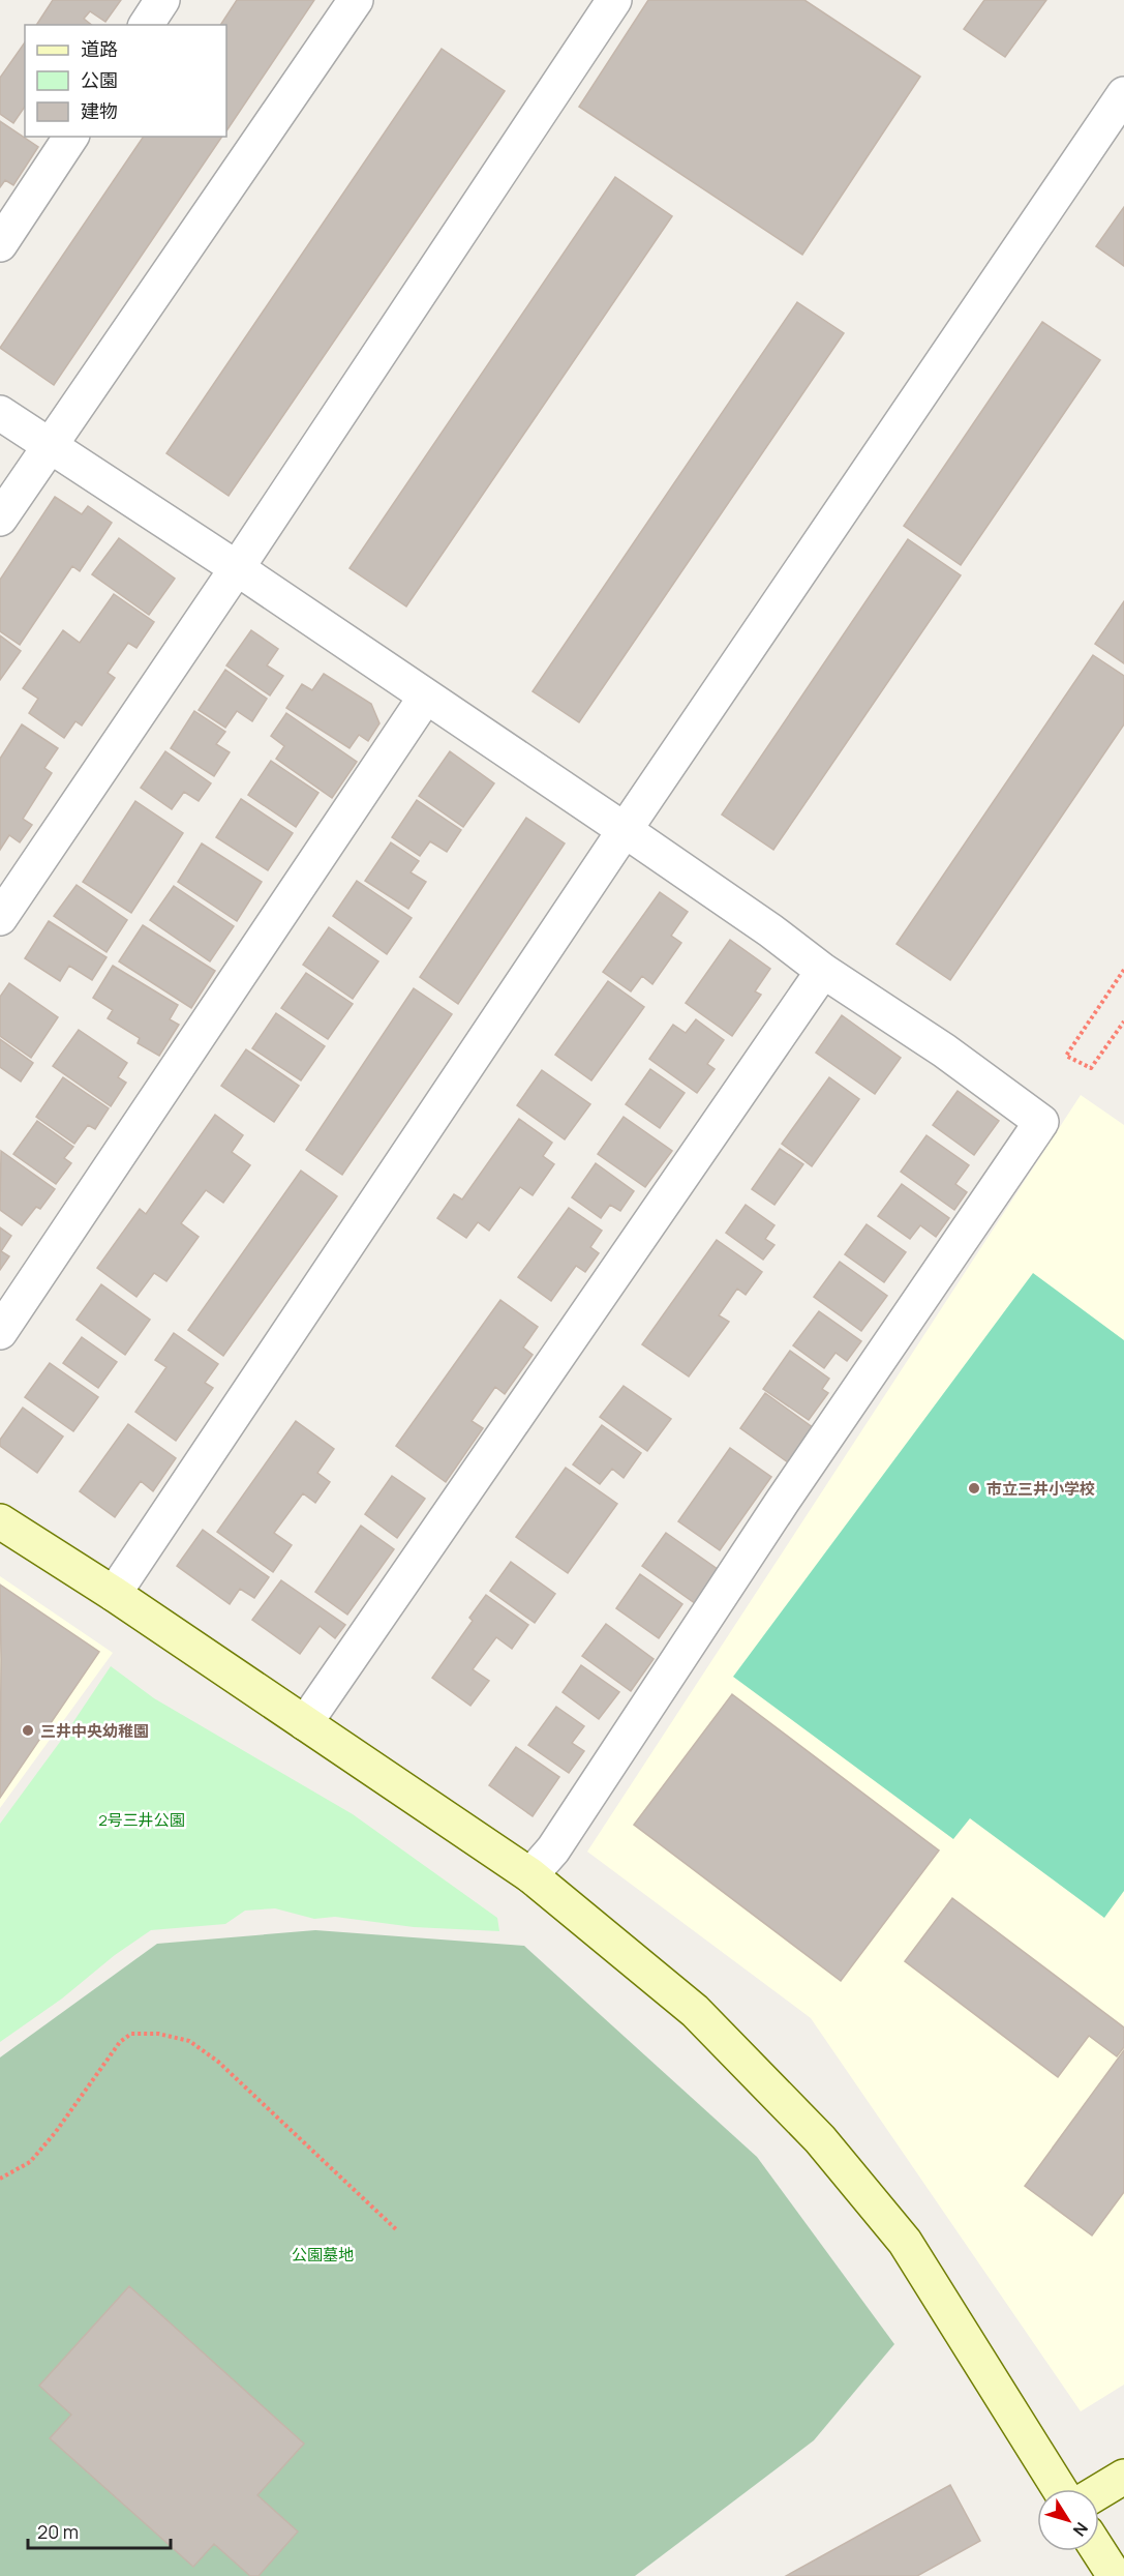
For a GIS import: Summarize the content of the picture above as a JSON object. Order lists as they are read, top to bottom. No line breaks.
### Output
{"parks":["2号三井公園","公園墓地"],"places":["市立三井小学校","三井中央幼稚園"],"legend":["道路","公園","建物"],"scale_bar":"20 m","north":"bottom right"}
